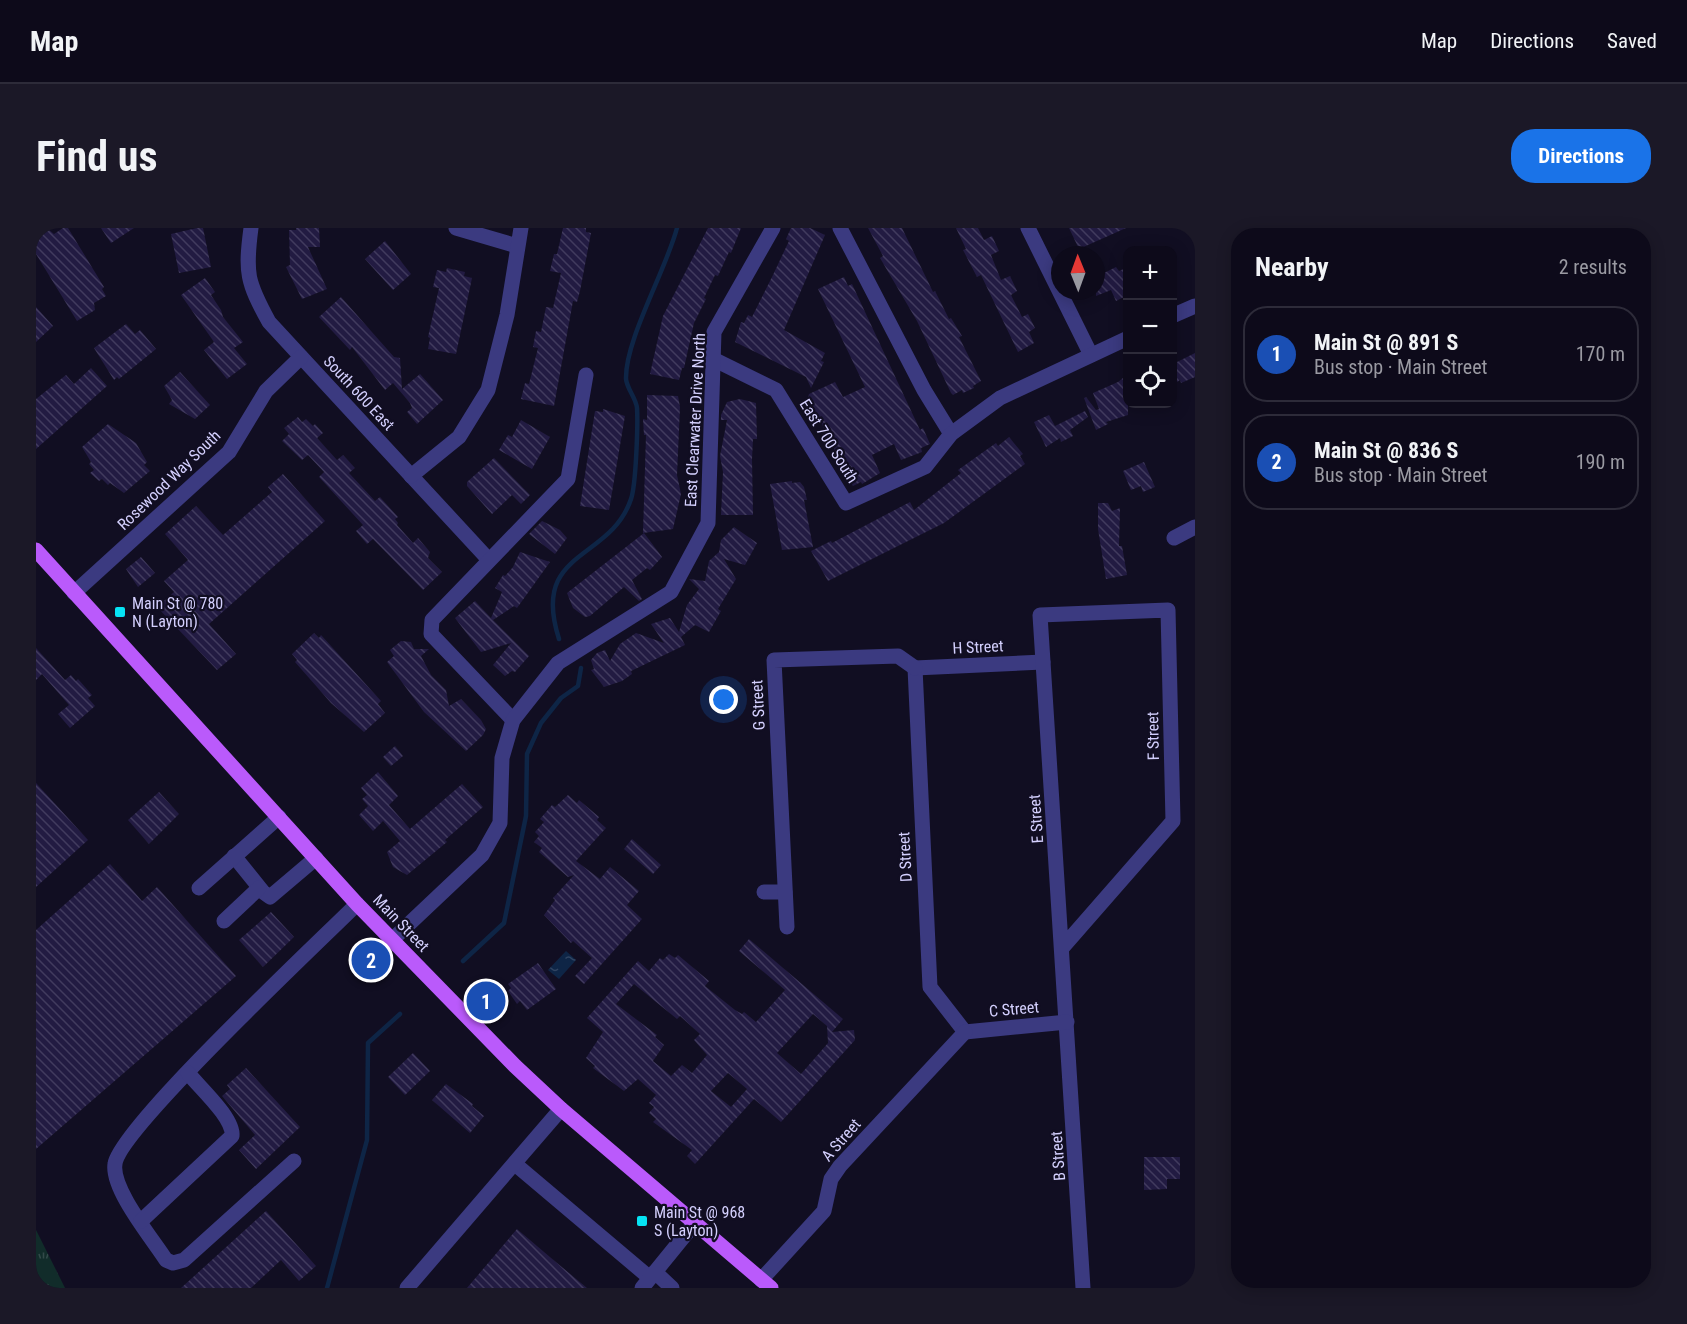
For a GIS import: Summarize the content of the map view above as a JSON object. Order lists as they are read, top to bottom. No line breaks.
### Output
{"streets":{"main road":["Main Street"],"street":["South 600 East","East Clearwater Drive North","East 700 South","Rosewood Way South","H Street","G Street","F Street","E Street","D Street","C Street","A Street","B Street"]},"crossings":[["South 600 East","Rosewood Way South"],["East Clearwater Drive North","East 700 South"],["Rosewood Way South","Main Street"],["H Street","G Street"],["H Street","E Street"],["H Street","D Street"],["G Street","D Street"],["F Street","E Street"],["E Street","C Street"],["E Street","B Street"],["D Street","C Street"],["D Street","A Street"],["Main Street","A Street"],["C Street","A Street"],["C Street","B Street"]],"places":{"transit":["Main St @ 780 N (Layton)","Main St @ 968 S (Layton)"]},"north":"top","page":{"header":"Map","nav":["Map","Directions","Saved"],"buttons":"Directions","title":"Find us","heading":["Nearby","2 results"],"map_buttons":["+","−"],"list":[{"mark":"1","name":"Main St @ 891 S","note":"Bus stop · Main Street","value":"170 m"},{"mark":"2","name":"Main St @ 836 S","note":"Bus stop · Main Street","value":"190 m"}],"pins":["2","1"]}}
